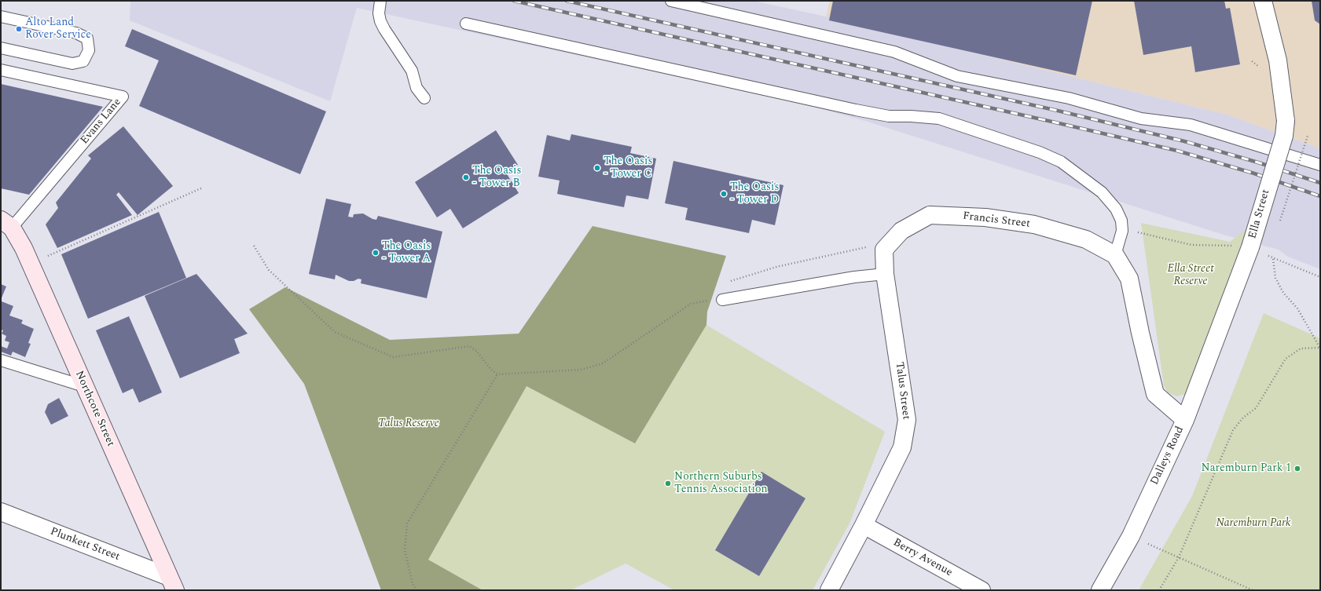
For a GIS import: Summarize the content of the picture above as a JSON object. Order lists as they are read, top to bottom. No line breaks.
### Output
{"streets":{"street":["Ella Street","Francis Street","Talus Street","Northcote Street","Dalleys Road","Plunkett Street","Berry Avenue"],"lane":["Evans Lane"]},"crossings":[["Evans Lane","Northcote Street"],["Ella Street","Dalleys Road"],["Francis Street","Talus Street"],["Francis Street","Dalleys Road"],["Talus Street","Berry Avenue"],["Northcote Street","Plunkett Street"]],"parks":["Ella Street Reserve","Talus Reserve","Naremburn Park"],"places":["Alto Land Rover Service","The Oasis - Tower C","The Oasis - Tower B","The Oasis - Tower D","The Oasis - Tower A","Naremburn Park 1","Northern Suburbs Tennis Association"]}
